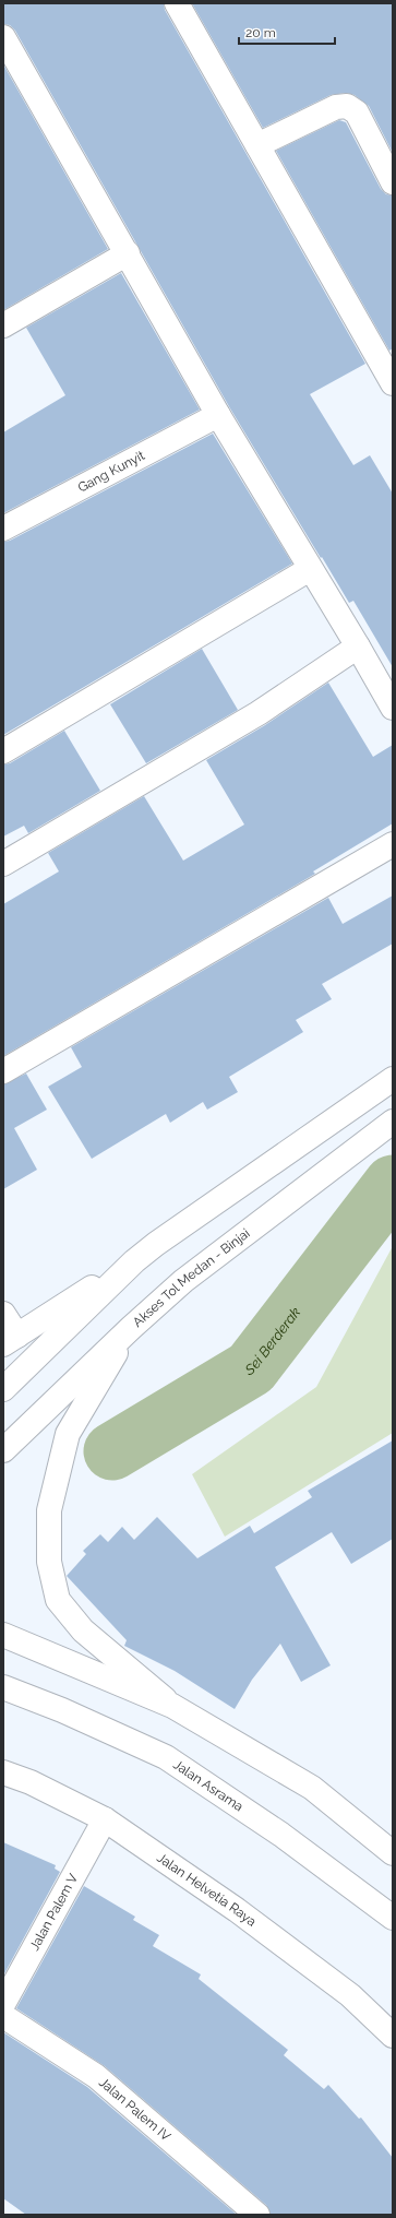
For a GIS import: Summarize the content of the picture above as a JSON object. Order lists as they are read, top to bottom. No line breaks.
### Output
{"streets":{"main road":["Gang Kunyit","Akses Tol Medan - Binjai","Jalan Asrama","Jalan Helvetia Raya","Jalan Palem V","Jalan Palem IV"]},"crossings":[["Jalan Helvetia Raya","Jalan Palem V"]],"water":["Sei Berderak"],"scale_bar":"20 m"}
